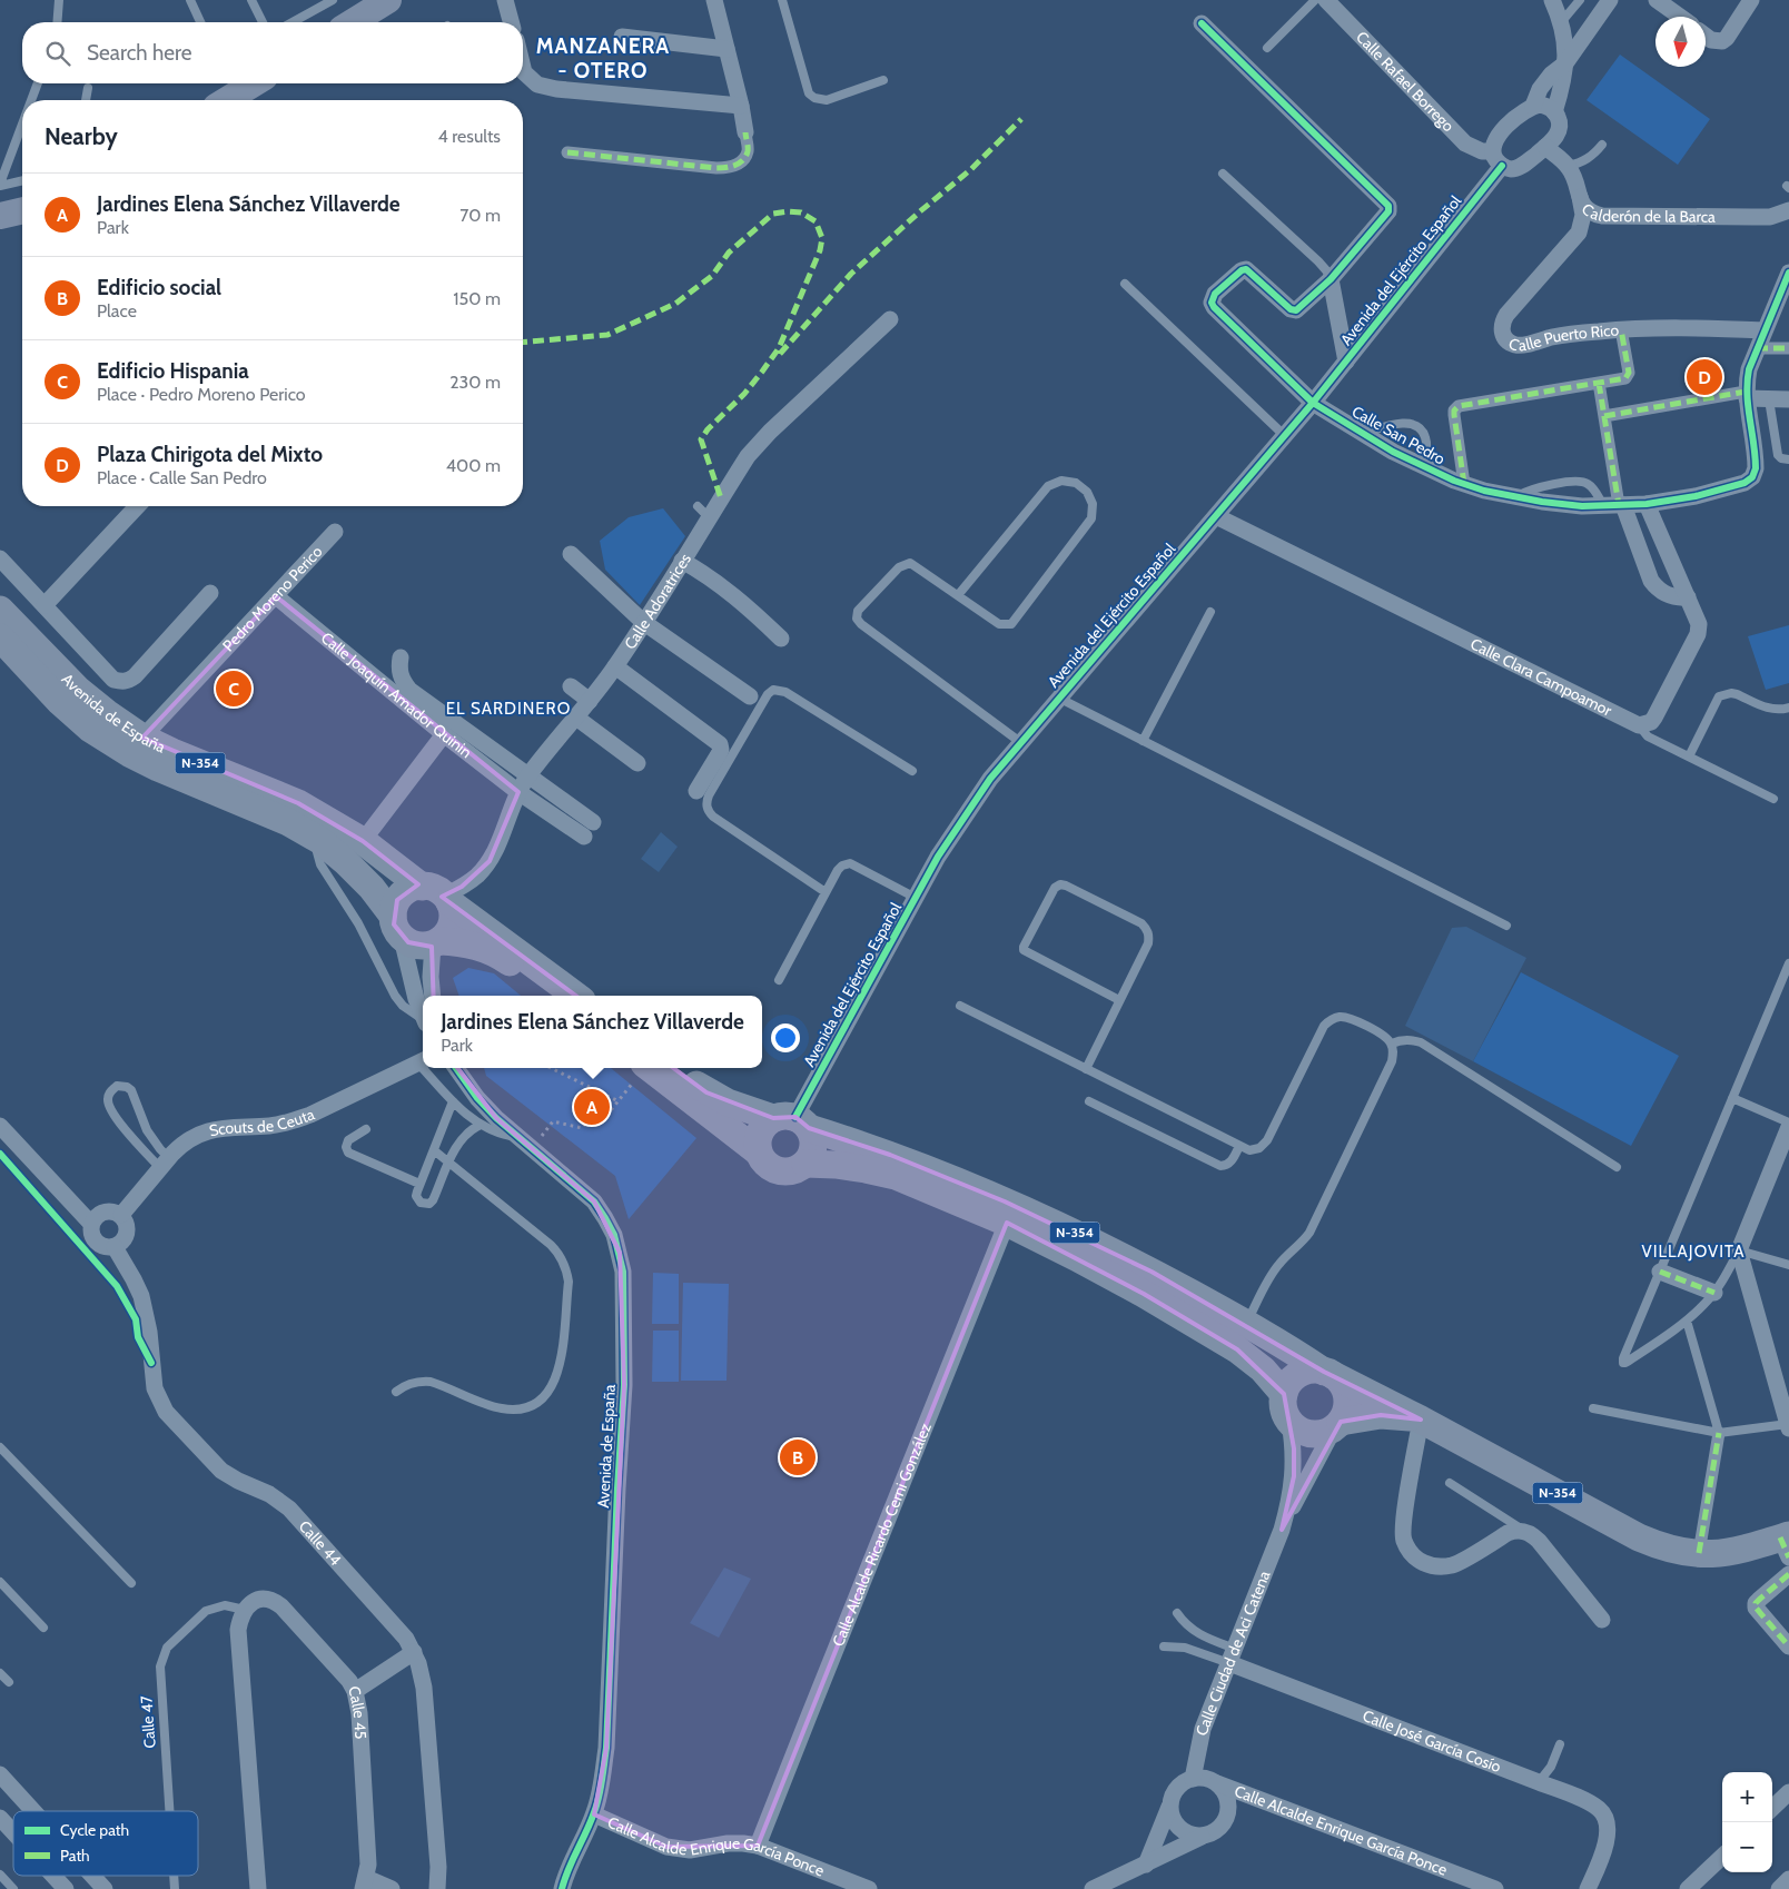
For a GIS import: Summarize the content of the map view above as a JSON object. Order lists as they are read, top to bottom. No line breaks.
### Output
{"streets":{"highway":["Avenida de España","N-354"],"street":["Calle Rafael Borrego","Calderón de la Barca","Avenida del Ejército Español","Calle Puerto Rico","Calle San Pedro","Pedro Moreno Perico","Calle Adoratrices","Calle Clara Campoamor","Calle Joaquín Amador Quinin","Scouts de Ceuta","Calle Alcalde Ricardo Cerni González","Calle 44","Calle Ciudad de Aci Catena","Calle 45","Calle José García Cosío","Calle Alcalde Enrique García Ponce"],"lane":["Calle 47"]},"crossings":[["Calle Rafael Borrego","Avenida del Ejército Español"],["Calderón de la Barca","Calle Puerto Rico"],["Avenida del Ejército Español","Calle San Pedro"],["Avenida del Ejército Español","Calle Clara Campoamor"],["Avenida del Ejército Español","N-354"],["Calle Puerto Rico","Calle San Pedro"],["Pedro Moreno Perico","Calle Joaquín Amador Quinin"],["Pedro Moreno Perico","Avenida de España"],["Calle Adoratrices","Calle Joaquín Amador Quinin"],["Calle Adoratrices","Avenida de España"],["Calle Adoratrices","N-354"],["Avenida de España","N-354"],["Avenida de España","Calle Alcalde Enrique García Ponce"],["N-354","Calle Alcalde Ricardo Cerni González"],["N-354","Calle Ciudad de Aci Catena"],["Scouts de Ceuta","Calle 44"],["Calle Alcalde Ricardo Cerni González","Calle Alcalde Enrique García Ponce"],["Calle Ciudad de Aci Catena","Calle José García Cosío"],["Calle Ciudad de Aci Catena","Calle Alcalde Enrique García Ponce"],["Calle 45","Calle 47"]],"districts":["MANZANERA - OTERO","EL SARDINERO","VILLAJOVITA"],"legend":["Cycle path","Path"],"north":"bottom","page":{"search":"Search here","heading":["Nearby","4 results"],"list":[{"mark":"A","name":"Jardines Elena Sánchez Villaverde","note":"Park","value":"70 m"},{"mark":"B","name":"Edificio social","note":"Place","value":"150 m"},{"mark":"C","name":"Edificio Hispania","note":"Place · Pedro Moreno Perico","value":"230 m"},{"mark":"D","name":"Plaza Chirigota del Mixto","note":"Place · Calle San Pedro","value":"400 m"}],"pins":["D","C","A","B"],"popup":["Jardines Elena Sánchez Villaverde","Park"],"map_buttons":["+","−"]}}
